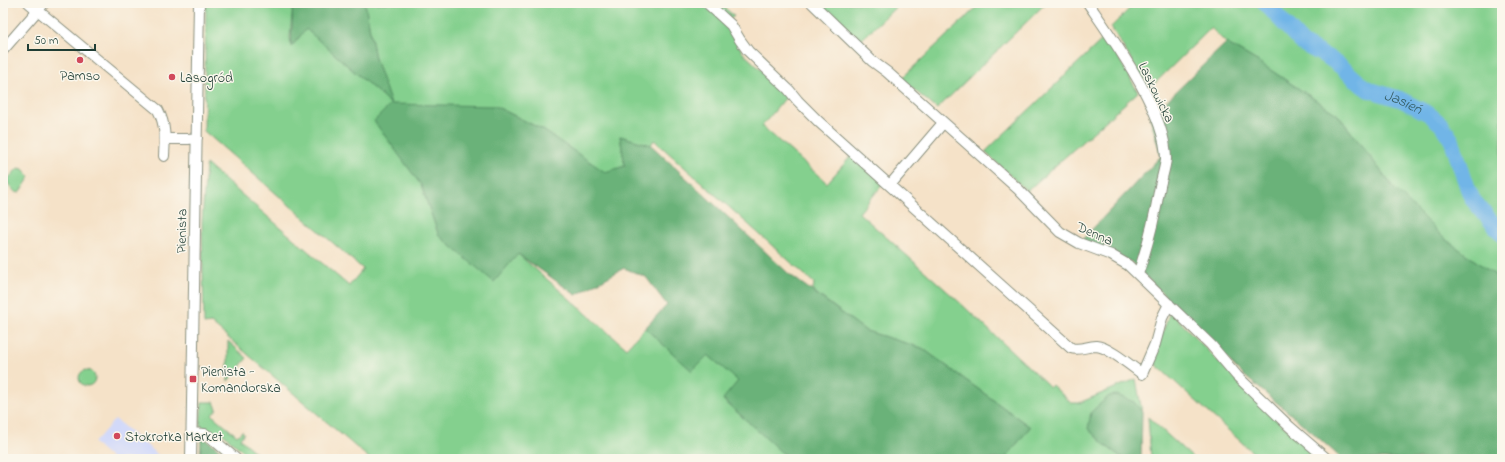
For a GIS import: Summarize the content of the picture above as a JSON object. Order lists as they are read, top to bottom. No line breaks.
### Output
{"streets":{"street":["Laskowicka","Pienista","Denna"]},"crossings":[["Laskowicka","Denna"]],"water":["Jasień"],"places":{"other":["Pamso","Lasogród","Stokrotka Market"],"transit":["Pienista - Komandorska"]},"scale_bar":"50 m"}
